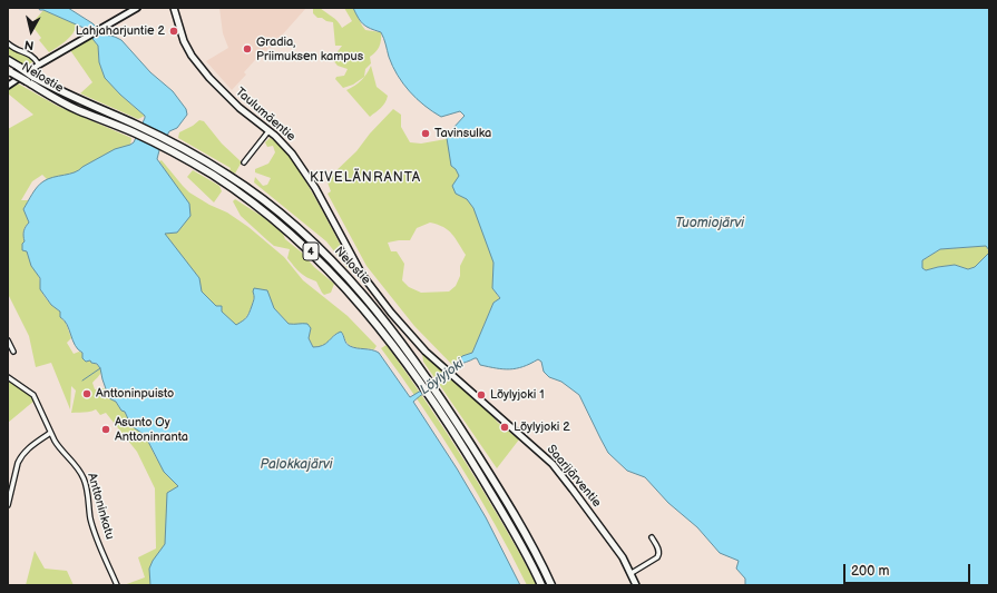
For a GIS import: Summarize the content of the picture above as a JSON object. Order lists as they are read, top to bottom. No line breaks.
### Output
{"streets":{"highway":["Nelostie","4"],"main road":["Taulumäentie","Saarijärventie"],"street":["Anttoninkatu"]},"crossings":[["Taulumäentie","Saarijärventie"]],"districts":["KIVELÄNRANTA"],"water":["Tuomiojärvi","Löylyjoki","Palokkajärvi"],"places":["Lahjaharjuntie 2","Gradia, Priimuksen kampus","Tavinsulka","Anttoninpuisto","Löylyjoki 1","Löylyjoki 2","Asunto Oy Anttoninranta"],"scale_bar":"200 m","north":"bottom"}
